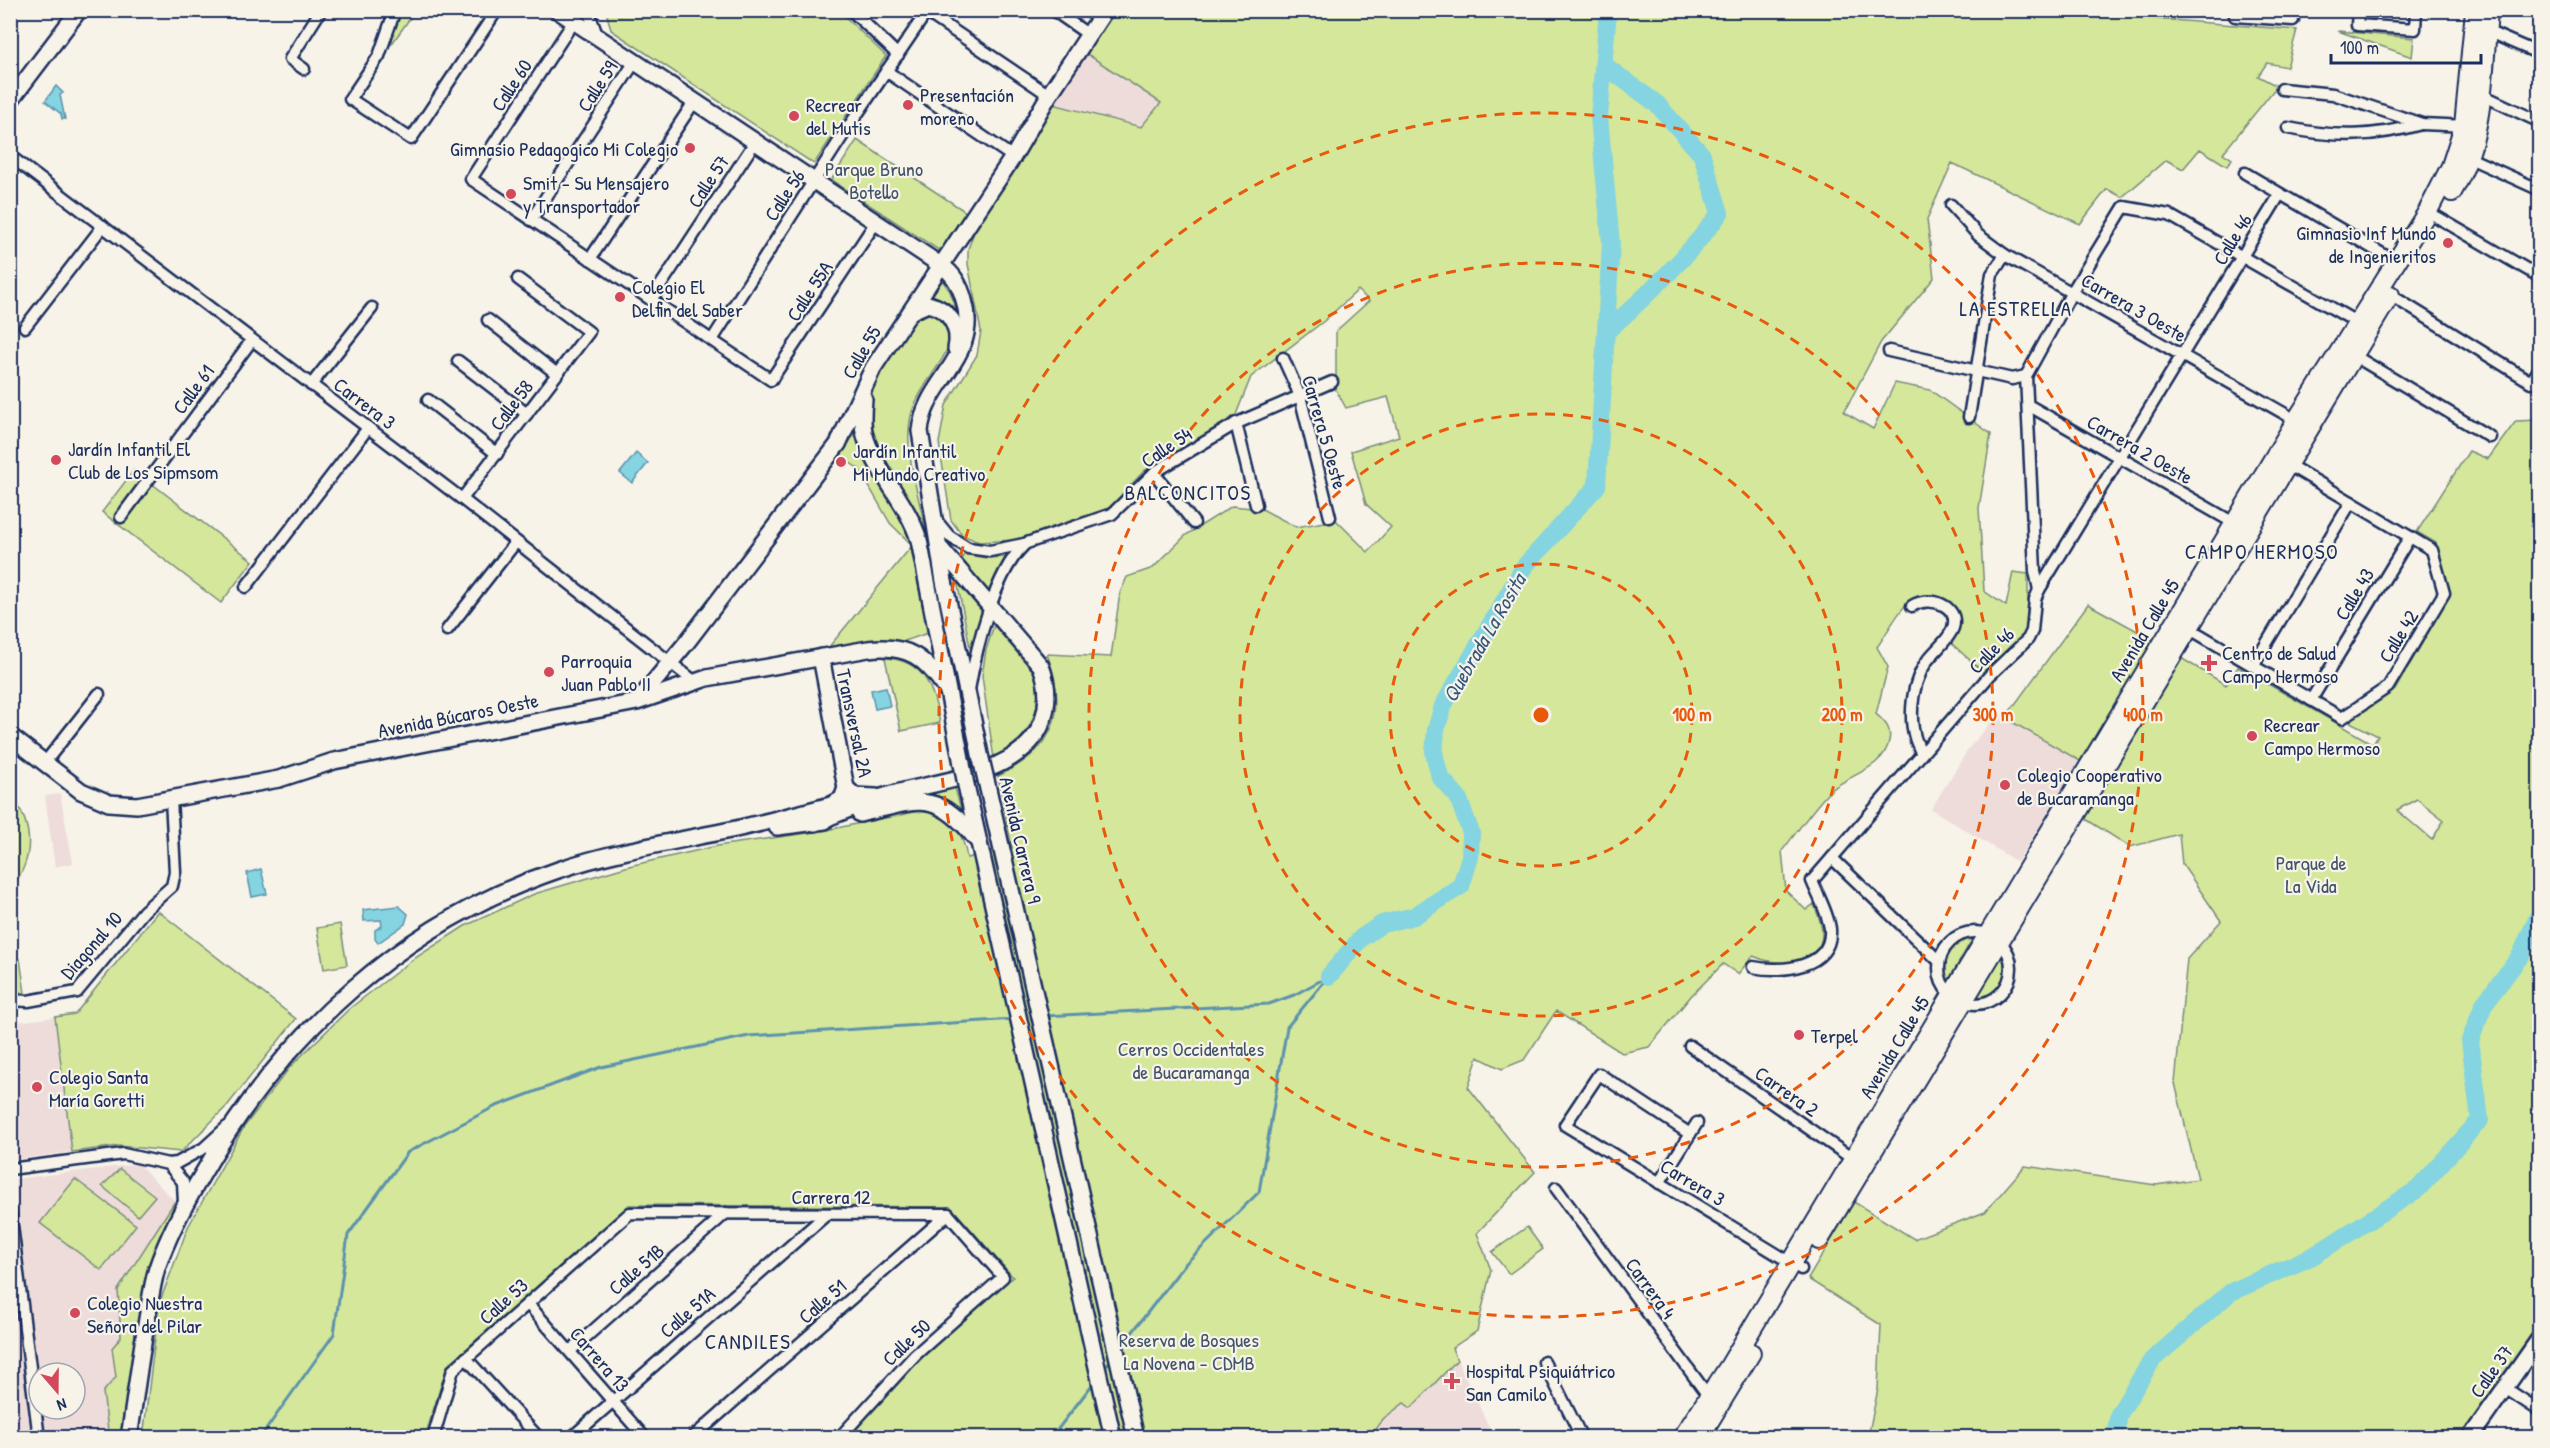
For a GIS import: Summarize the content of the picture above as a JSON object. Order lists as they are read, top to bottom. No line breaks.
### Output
{"streets":{"main road":["Calle 55","Avenida Calle 45","Avenida Búcaros Oeste","Transversal 2A","Avenida Carrera 9","Calle 37"],"street":["Calle 60","Calle 59","Calle 57","Calle 56","Calle 46","Calle 55A","Carrera 3 Oeste","Calle 61","Carrera 3","Calle 58","Carrera 5 Oeste","Calle 54","Carrera 2 Oeste","Calle 43","Calle 42","Diagonal 10","Carrera 2","Carrera 12","Calle 51B","Carrera 4","Calle 53","Calle 51","Calle 51A","Calle 50","Carrera 13"]},"crossings":[["Calle 60","Calle 59"],["Calle 60","Avenida Carrera 9"],["Calle 59","Avenida Carrera 9"],["Calle 57","Avenida Carrera 9"],["Calle 56","Calle 55A"],["Calle 56","Avenida Carrera 9"],["Calle 46","Carrera 3 Oeste"],["Calle 46","Carrera 2 Oeste"],["Calle 55A","Avenida Carrera 9"],["Carrera 3 Oeste","Avenida Calle 45"],["Calle 55","Carrera 3"],["Calle 55","Avenida Búcaros Oeste"],["Calle 55","Avenida Carrera 9"],["Calle 61","Carrera 3"],["Carrera 3","Calle 58"],["Carrera 3","Avenida Calle 45"],["Carrera 3","Avenida Búcaros Oeste"],["Carrera 5 Oeste","Calle 54"],["Calle 54","Avenida Carrera 9"],["Carrera 2 Oeste","Avenida Calle 45"],["Calle 43","Calle 42"],["Avenida Calle 45","Carrera 2"],["Avenida Calle 45","Carrera 4"],["Avenida Búcaros Oeste","Transversal 2A"],["Avenida Búcaros Oeste","Avenida Carrera 9"],["Avenida Búcaros Oeste","Diagonal 10"],["Carrera 12","Calle 51B"],["Carrera 12","Calle 53"],["Carrera 12","Calle 51"],["Carrera 12","Calle 51A"],["Carrera 12","Calle 50"],["Calle 51B","Carrera 13"],["Calle 53","Carrera 13"],["Calle 51","Calle 50"],["Calle 51A","Carrera 13"]],"districts":["LA ESTRELLA","BALCONCITOS","CAMPO HERMOSO","CANDILES"],"water":["Quebrada La Rosita"],"parks":["Parque Bruno Botello","Parque de La Vida","Cerros Occidentales de Bucaramanga","Reserva de Bosques La Novena - CDMB"],"places":{"other":["Presentación moreno","Recrear del Mutis","Gimnasio Pedagogico Mi Colegio","Smit - Su Mensajero y Transportador","Gimnasio Inf Mundo de Ingenieritos","Colegio El Delfin del Saber","Jardín Infantil El Club de Los Sipmsom","Jardín Infantil Mi Mundo Creativo","Parroquia Juan Pablo II","Recrear Campo Hermoso","Colegio Cooperativo de Bucaramanga","Terpel","Colegio Santa María Goretti","Colegio Nuestra Señora del Pilar"],"health":["Centro de Salud Campo Hermoso","Hospital Psiquiátrico San Camilo"]},"scale_bar":"100 m","north":"bottom","rings":["100 m","200 m","300 m","400 m"]}
